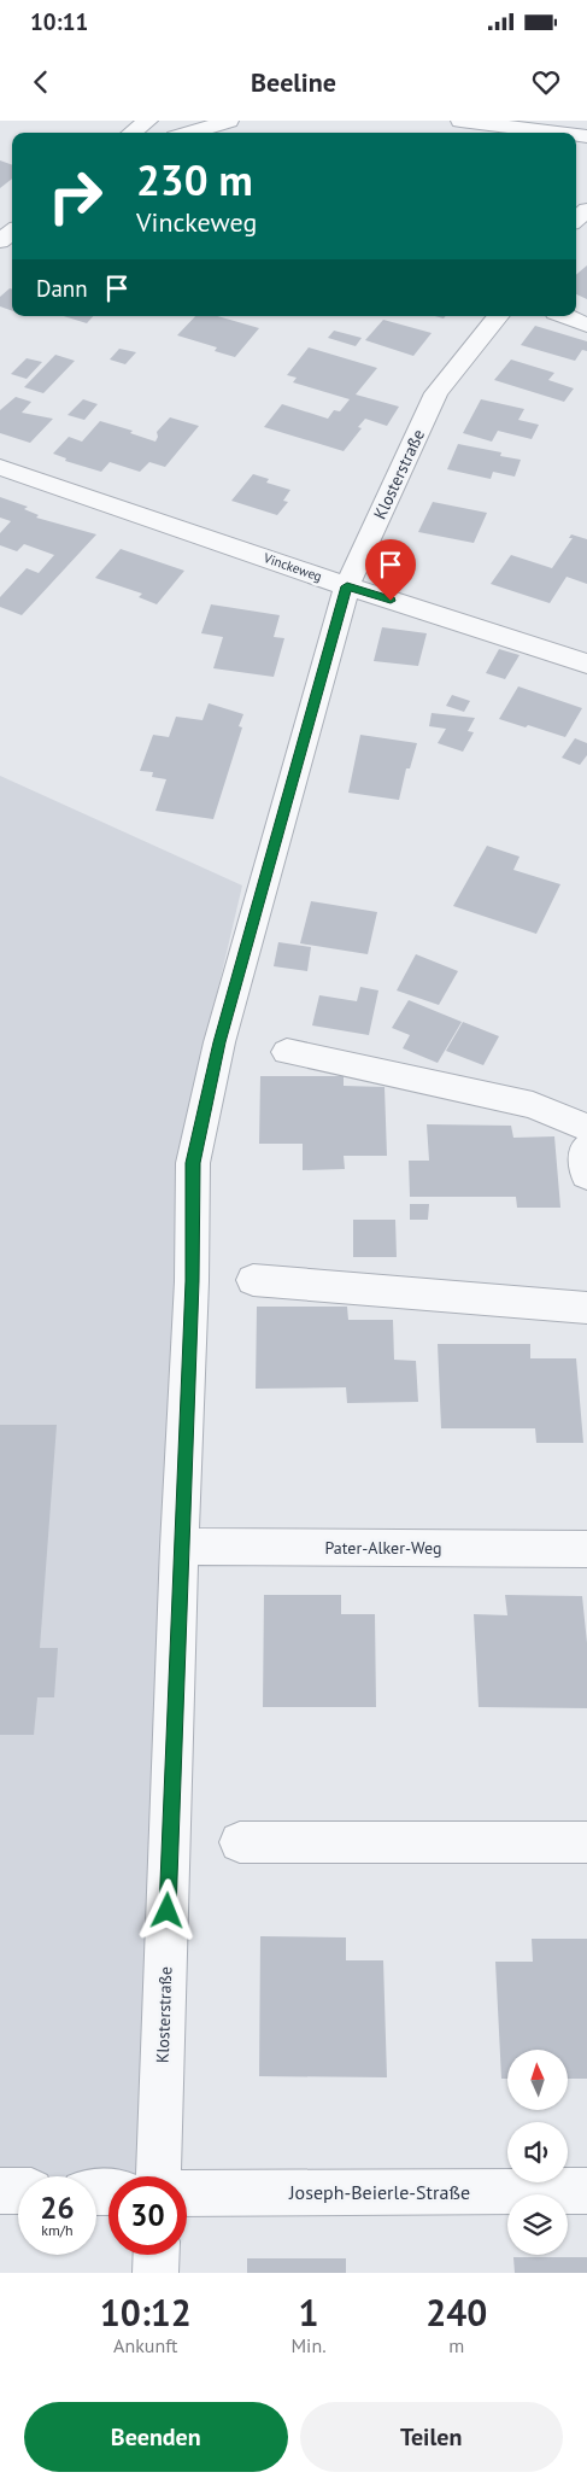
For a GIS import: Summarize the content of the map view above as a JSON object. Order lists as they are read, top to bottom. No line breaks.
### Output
{"streets":{"street":["Klosterstraße","Vinckeweg","Pater-Alker-Weg","Joseph-Beierle-Straße"]},"crossings":[["Klosterstraße","Vinckeweg"],["Klosterstraße","Pater-Alker-Weg"]],"north":"top","page":{"status":"10:11","header":"Beeline","turn":["230 m","Vinckeweg"],"then":"Dann","speed":"26 km/h","limit":"30","eta":["10:12","Ankunft","1","Min.","240","m"],"buttons":["Beenden","Teilen"]}}
